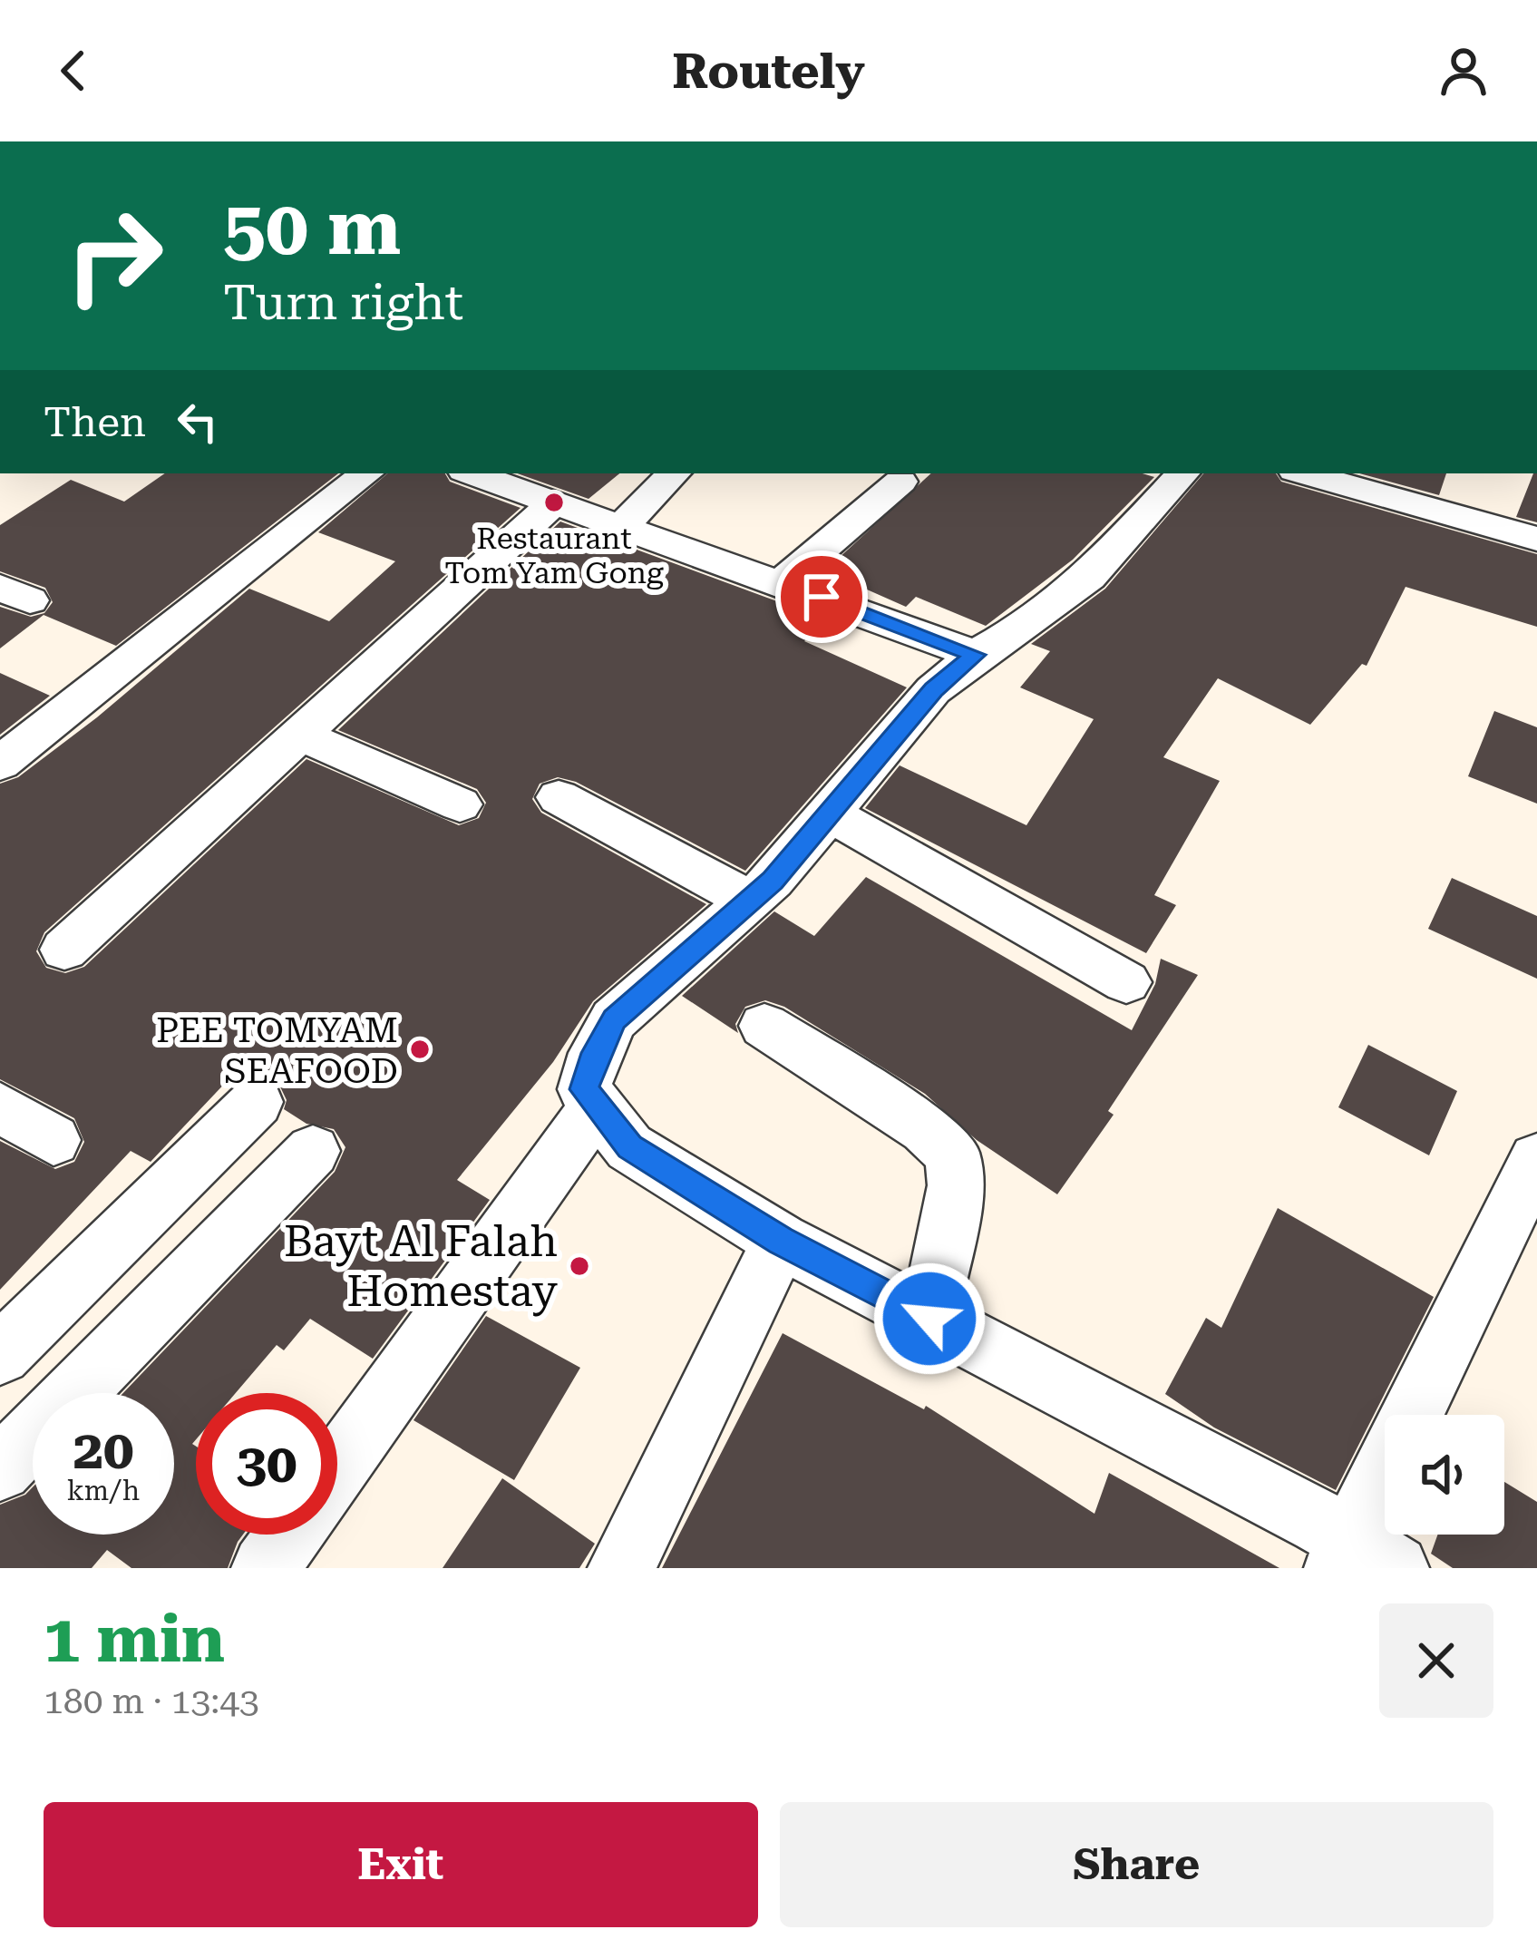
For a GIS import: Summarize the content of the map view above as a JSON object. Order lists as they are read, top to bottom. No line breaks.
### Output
{"places":["Restaurant Tom Yam Gong","PEE TOMYAM SEAFOOD","Bayt Al Falah Homestay"],"page":{"header":"Routely","turn":["50 m","Turn right"],"then":"Then","speed":"20 km/h","limit":"30","heading":["1 min","180 m · 13:43"],"buttons":["Exit","Share"]}}
